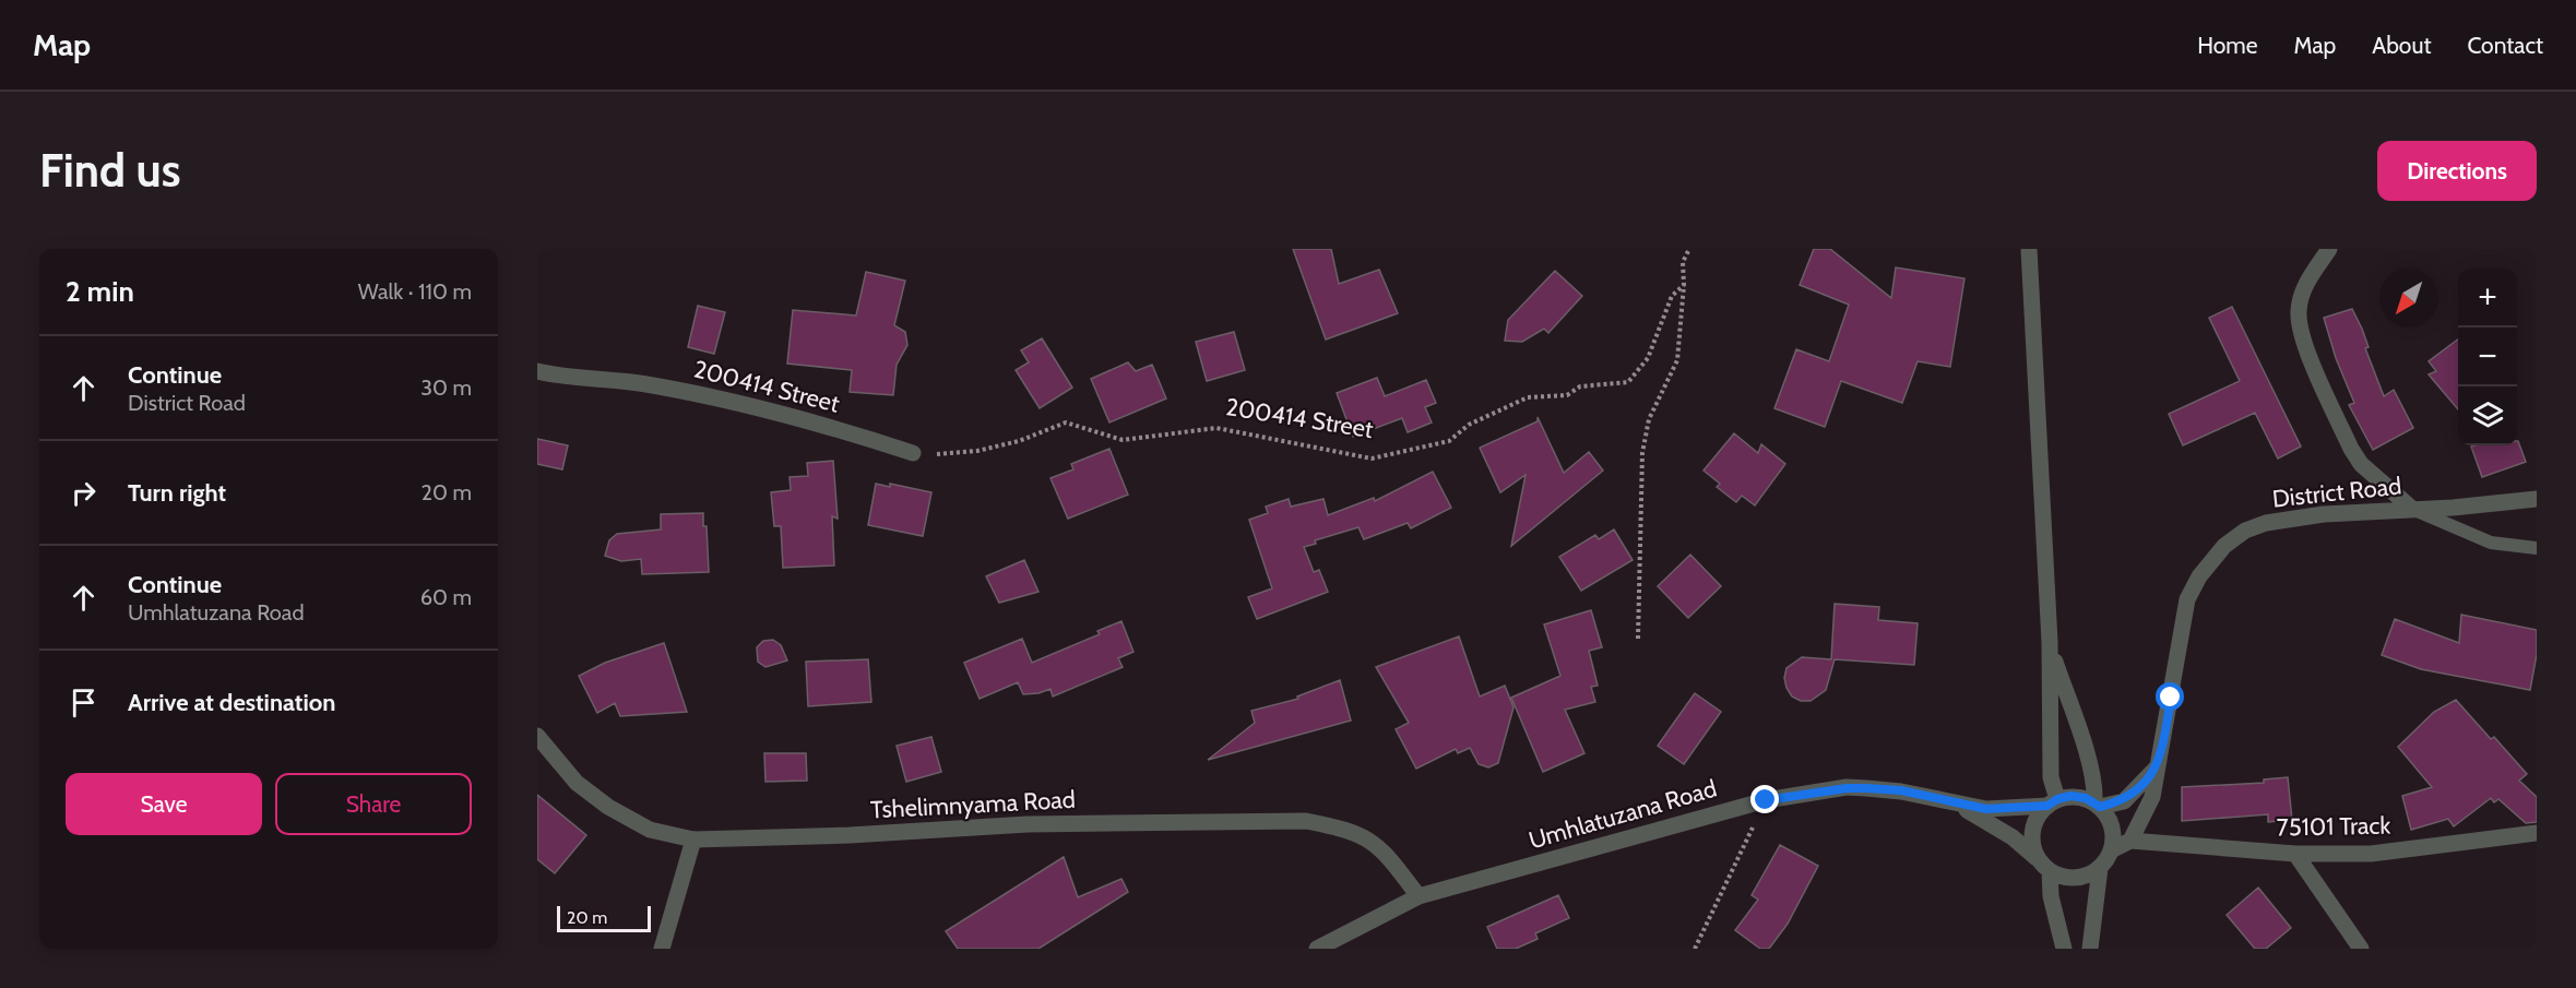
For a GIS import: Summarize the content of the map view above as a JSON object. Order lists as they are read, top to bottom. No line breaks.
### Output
{"streets":{"street":["200414 Street","District Road","Tshelimnyama Road","Umhlatuzana Road","75101 Track"]},"crossings":[["District Road","75101 Track"],["Tshelimnyama Road","Umhlatuzana Road"]],"scale_bar":"20 m","north":"bottom left","page":{"header":"Map","nav":["Home","Map","About","Contact"],"buttons":["Directions",["Save","Share"]],"title":"Find us","heading":["2 min","Walk · 110 m"],"map_buttons":["+","−"],"list":[["Continue","District Road","30 m"],["Turn right","20 m"],["Continue","Umhlatuzana Road","60 m"],"Arrive at destination"],"scale":"20 m"}}
